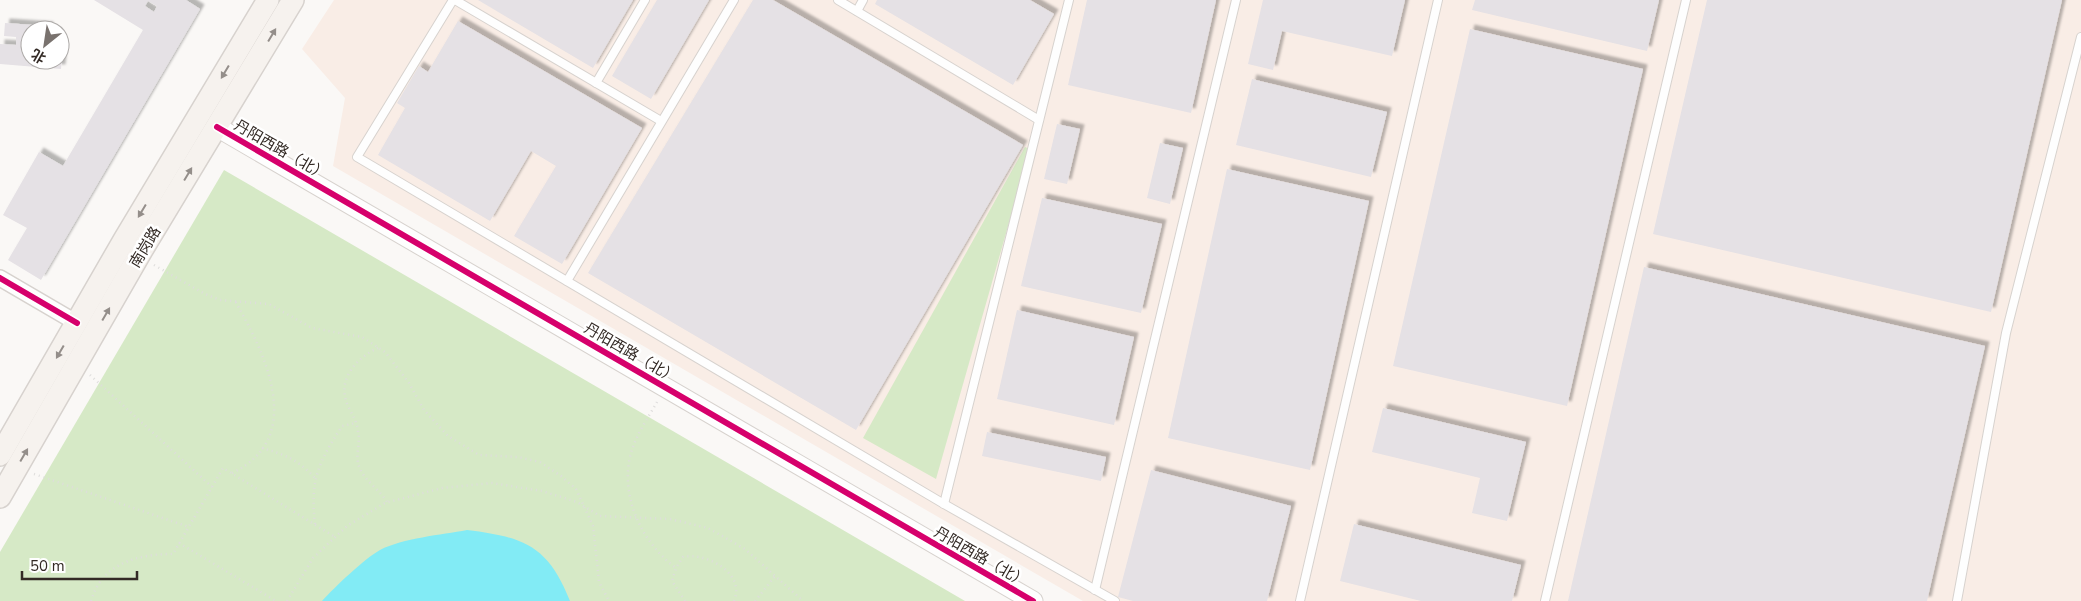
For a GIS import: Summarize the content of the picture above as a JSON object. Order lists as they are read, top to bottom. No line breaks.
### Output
{"streets":{"main road":["南岗路"],"street":["丹阳西路（北）"]},"crossings":[["丹阳西路（北）","南岗路"]],"scale_bar":"50 m","north":"bottom left"}
